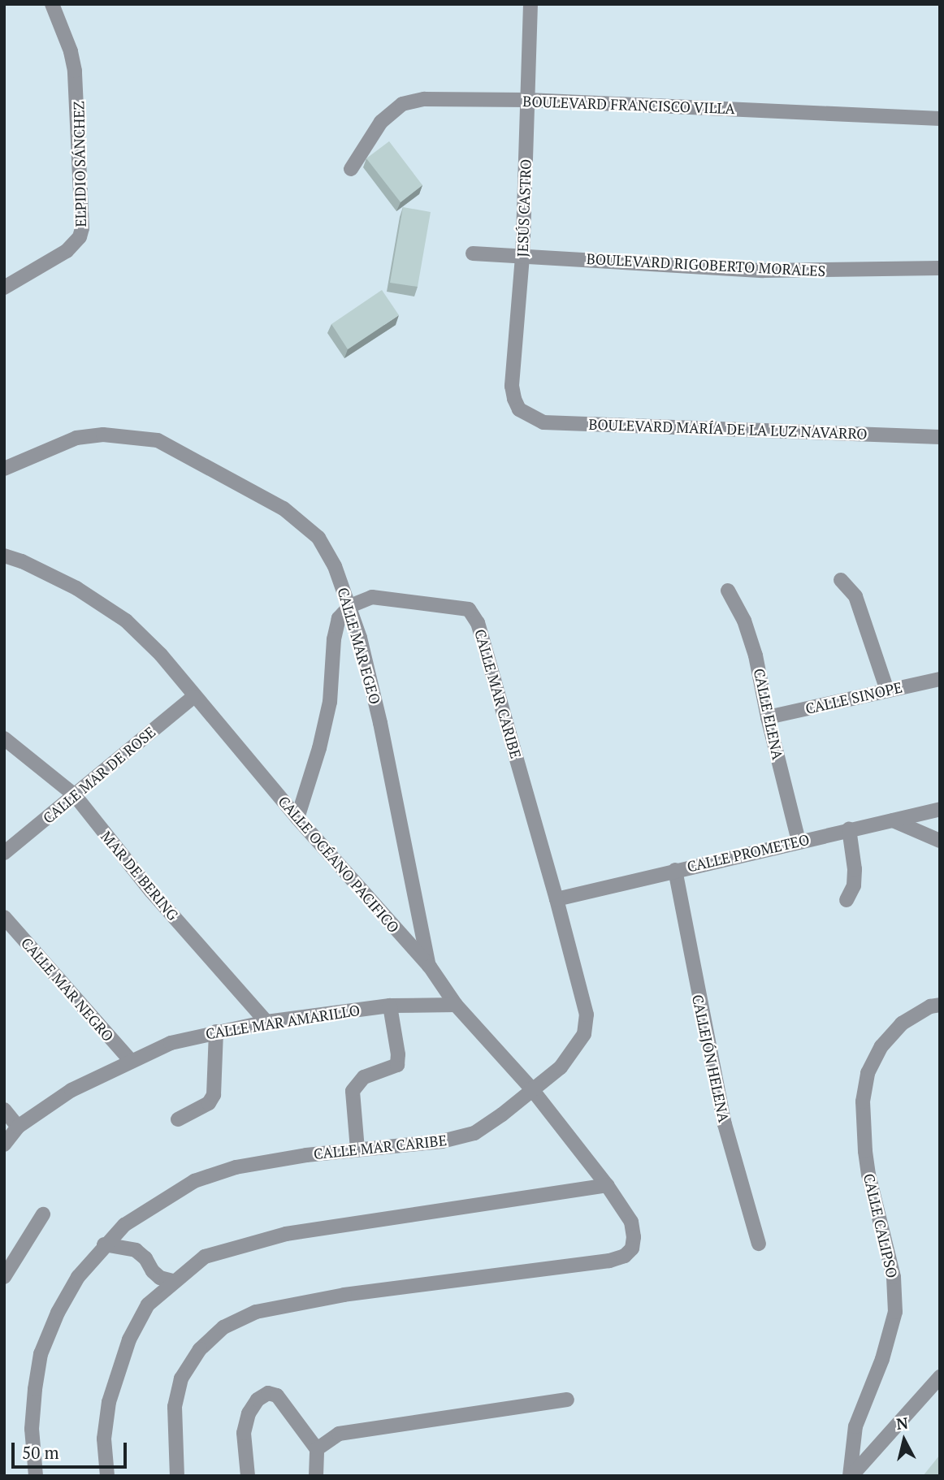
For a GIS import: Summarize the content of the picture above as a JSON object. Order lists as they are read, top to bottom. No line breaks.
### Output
{"streets":{"street":["BOULEVARD FRANCISCO VILLA","ELPIDIO SÁNCHEZ","JESÚS CASTRO","BOULEVARD RIGOBERTO MORALES","BOULEVARD MARÍA DE LA LUZ NAVARRO","CALLE MAR EGEO","CALLE MAR CARIBE","CALLE SINOPE","CALLE ELENA","CALLE MAR DE ROSE","CALLE PROMETEO","CALLE OCÉANO PACIFICO","MAR DE BERING","CALLE MAR NEGRO","CALLE MAR AMARILLO","CALLEJÓN HELENA","CALLE CALIPSO"]},"crossings":[["BOULEVARD FRANCISCO VILLA","JESÚS CASTRO"],["JESÚS CASTRO","BOULEVARD RIGOBERTO MORALES"],["JESÚS CASTRO","BOULEVARD MARÍA DE LA LUZ NAVARRO"],["CALLE MAR EGEO","CALLE MAR CARIBE"],["CALLE MAR EGEO","CALLE OCÉANO PACIFICO"],["CALLE MAR CARIBE","CALLE PROMETEO"],["CALLE MAR CARIBE","CALLE OCÉANO PACIFICO"],["CALLE SINOPE","CALLE ELENA"],["CALLE ELENA","CALLE PROMETEO"],["CALLE MAR DE ROSE","CALLE OCÉANO PACIFICO"],["CALLE MAR DE ROSE","MAR DE BERING"],["CALLE PROMETEO","CALLEJÓN HELENA"],["CALLE OCÉANO PACIFICO","CALLE MAR AMARILLO"],["MAR DE BERING","CALLE MAR AMARILLO"],["CALLE MAR NEGRO","CALLE MAR AMARILLO"]],"scale_bar":"50 m","north":"top"}
